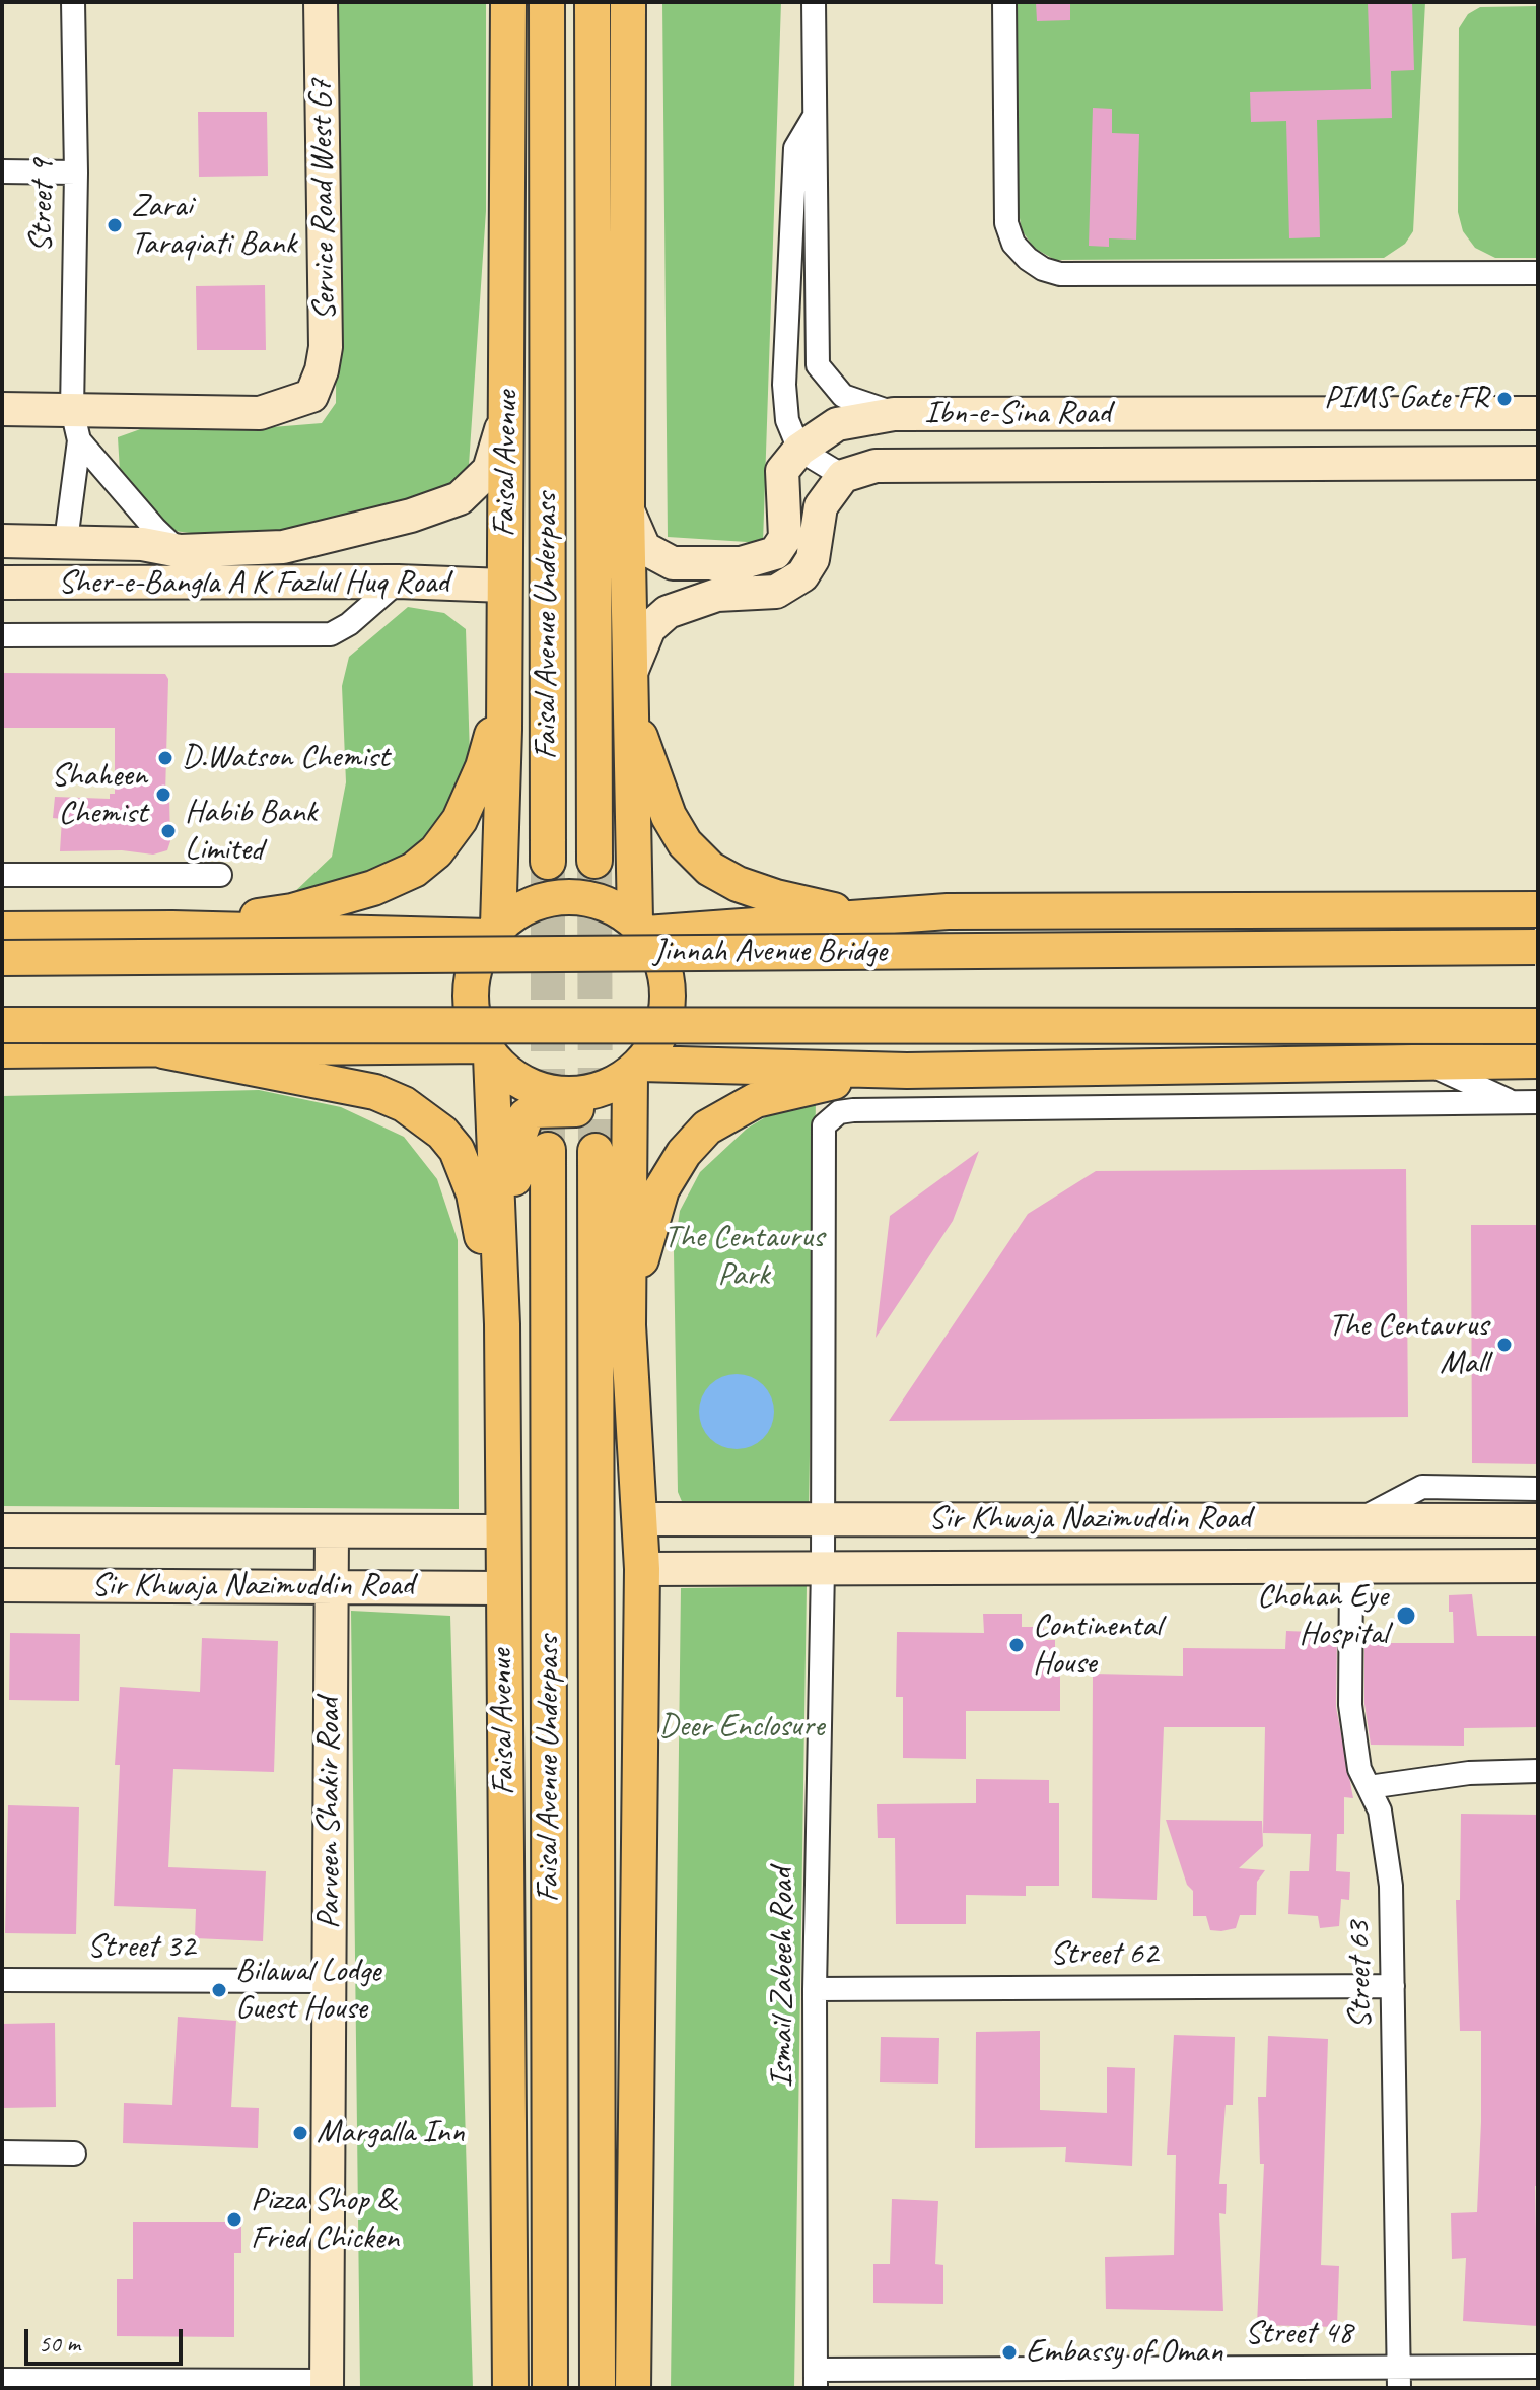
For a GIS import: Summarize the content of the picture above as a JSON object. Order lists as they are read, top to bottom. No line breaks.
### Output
{"streets":{"main road":["Service Road West G7","Ibn-e-Sina Road","Faisal Avenue","Sher-e-Bangla A K Fazlul Huq Road","Faisal Avenue Underpass","Jinnah Avenue Bridge","Sir Khwaja Nazimuddin Road","Parveen Shakir Road"],"street":["Street 9","Street 32","Street 62","Street 63","Ismail Zabeeh Road","Street 48"]},"crossings":[["Service Road West G7","Street 9"],["Faisal Avenue","Sher-e-Bangla A K Fazlul Huq Road"],["Faisal Avenue","Sir Khwaja Nazimuddin Road"],["Sir Khwaja Nazimuddin Road","Parveen Shakir Road"],["Sir Khwaja Nazimuddin Road","Street 63"],["Sir Khwaja Nazimuddin Road","Ismail Zabeeh Road"],["Parveen Shakir Road","Street 32"],["Street 62","Street 63"],["Street 62","Ismail Zabeeh Road"],["Street 63","Street 48"],["Ismail Zabeeh Road","Street 48"]],"parks":["The Centaurus Park","Deer Enclosure"],"places":["Zarai Taraqiati Bank","PIMS Gate FR","D.Watson Chemist","Shaheen Chemist","Habib Bank Limited","The Centaurus Mall","Chohan Eye Hospital","Continental House","Bilawal Lodge Guest House","Margalla Inn","Pizza Shop & Fried Chicken","Embassy of Oman"],"scale_bar":"50 m"}
